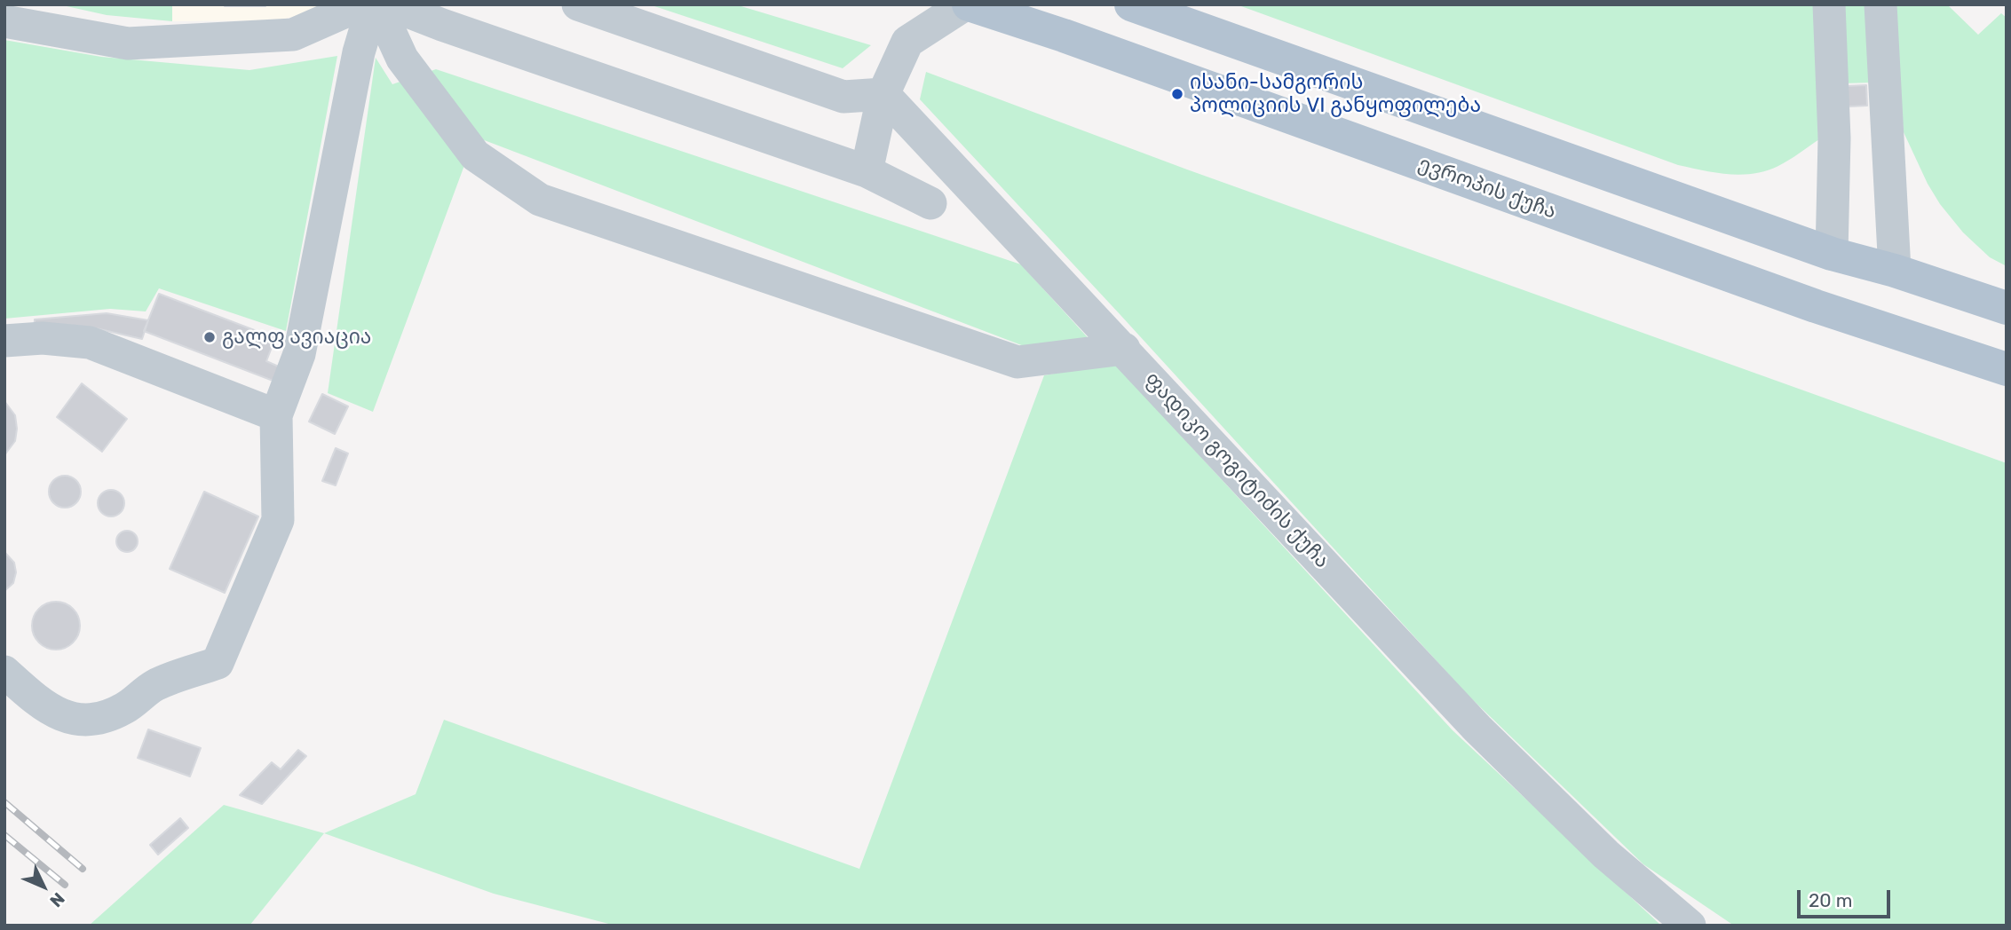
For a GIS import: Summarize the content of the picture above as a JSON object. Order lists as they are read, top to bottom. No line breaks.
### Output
{"streets":{"main road":["ევროპის ქუჩა"],"street":["ფადიკო გოგიტიძის ქუჩა"]},"places":["ისანი-სამგორის პოლიციის VI განყოფილება","გალფ ავიაცია"],"scale_bar":"20 m","north":"bottom right"}
